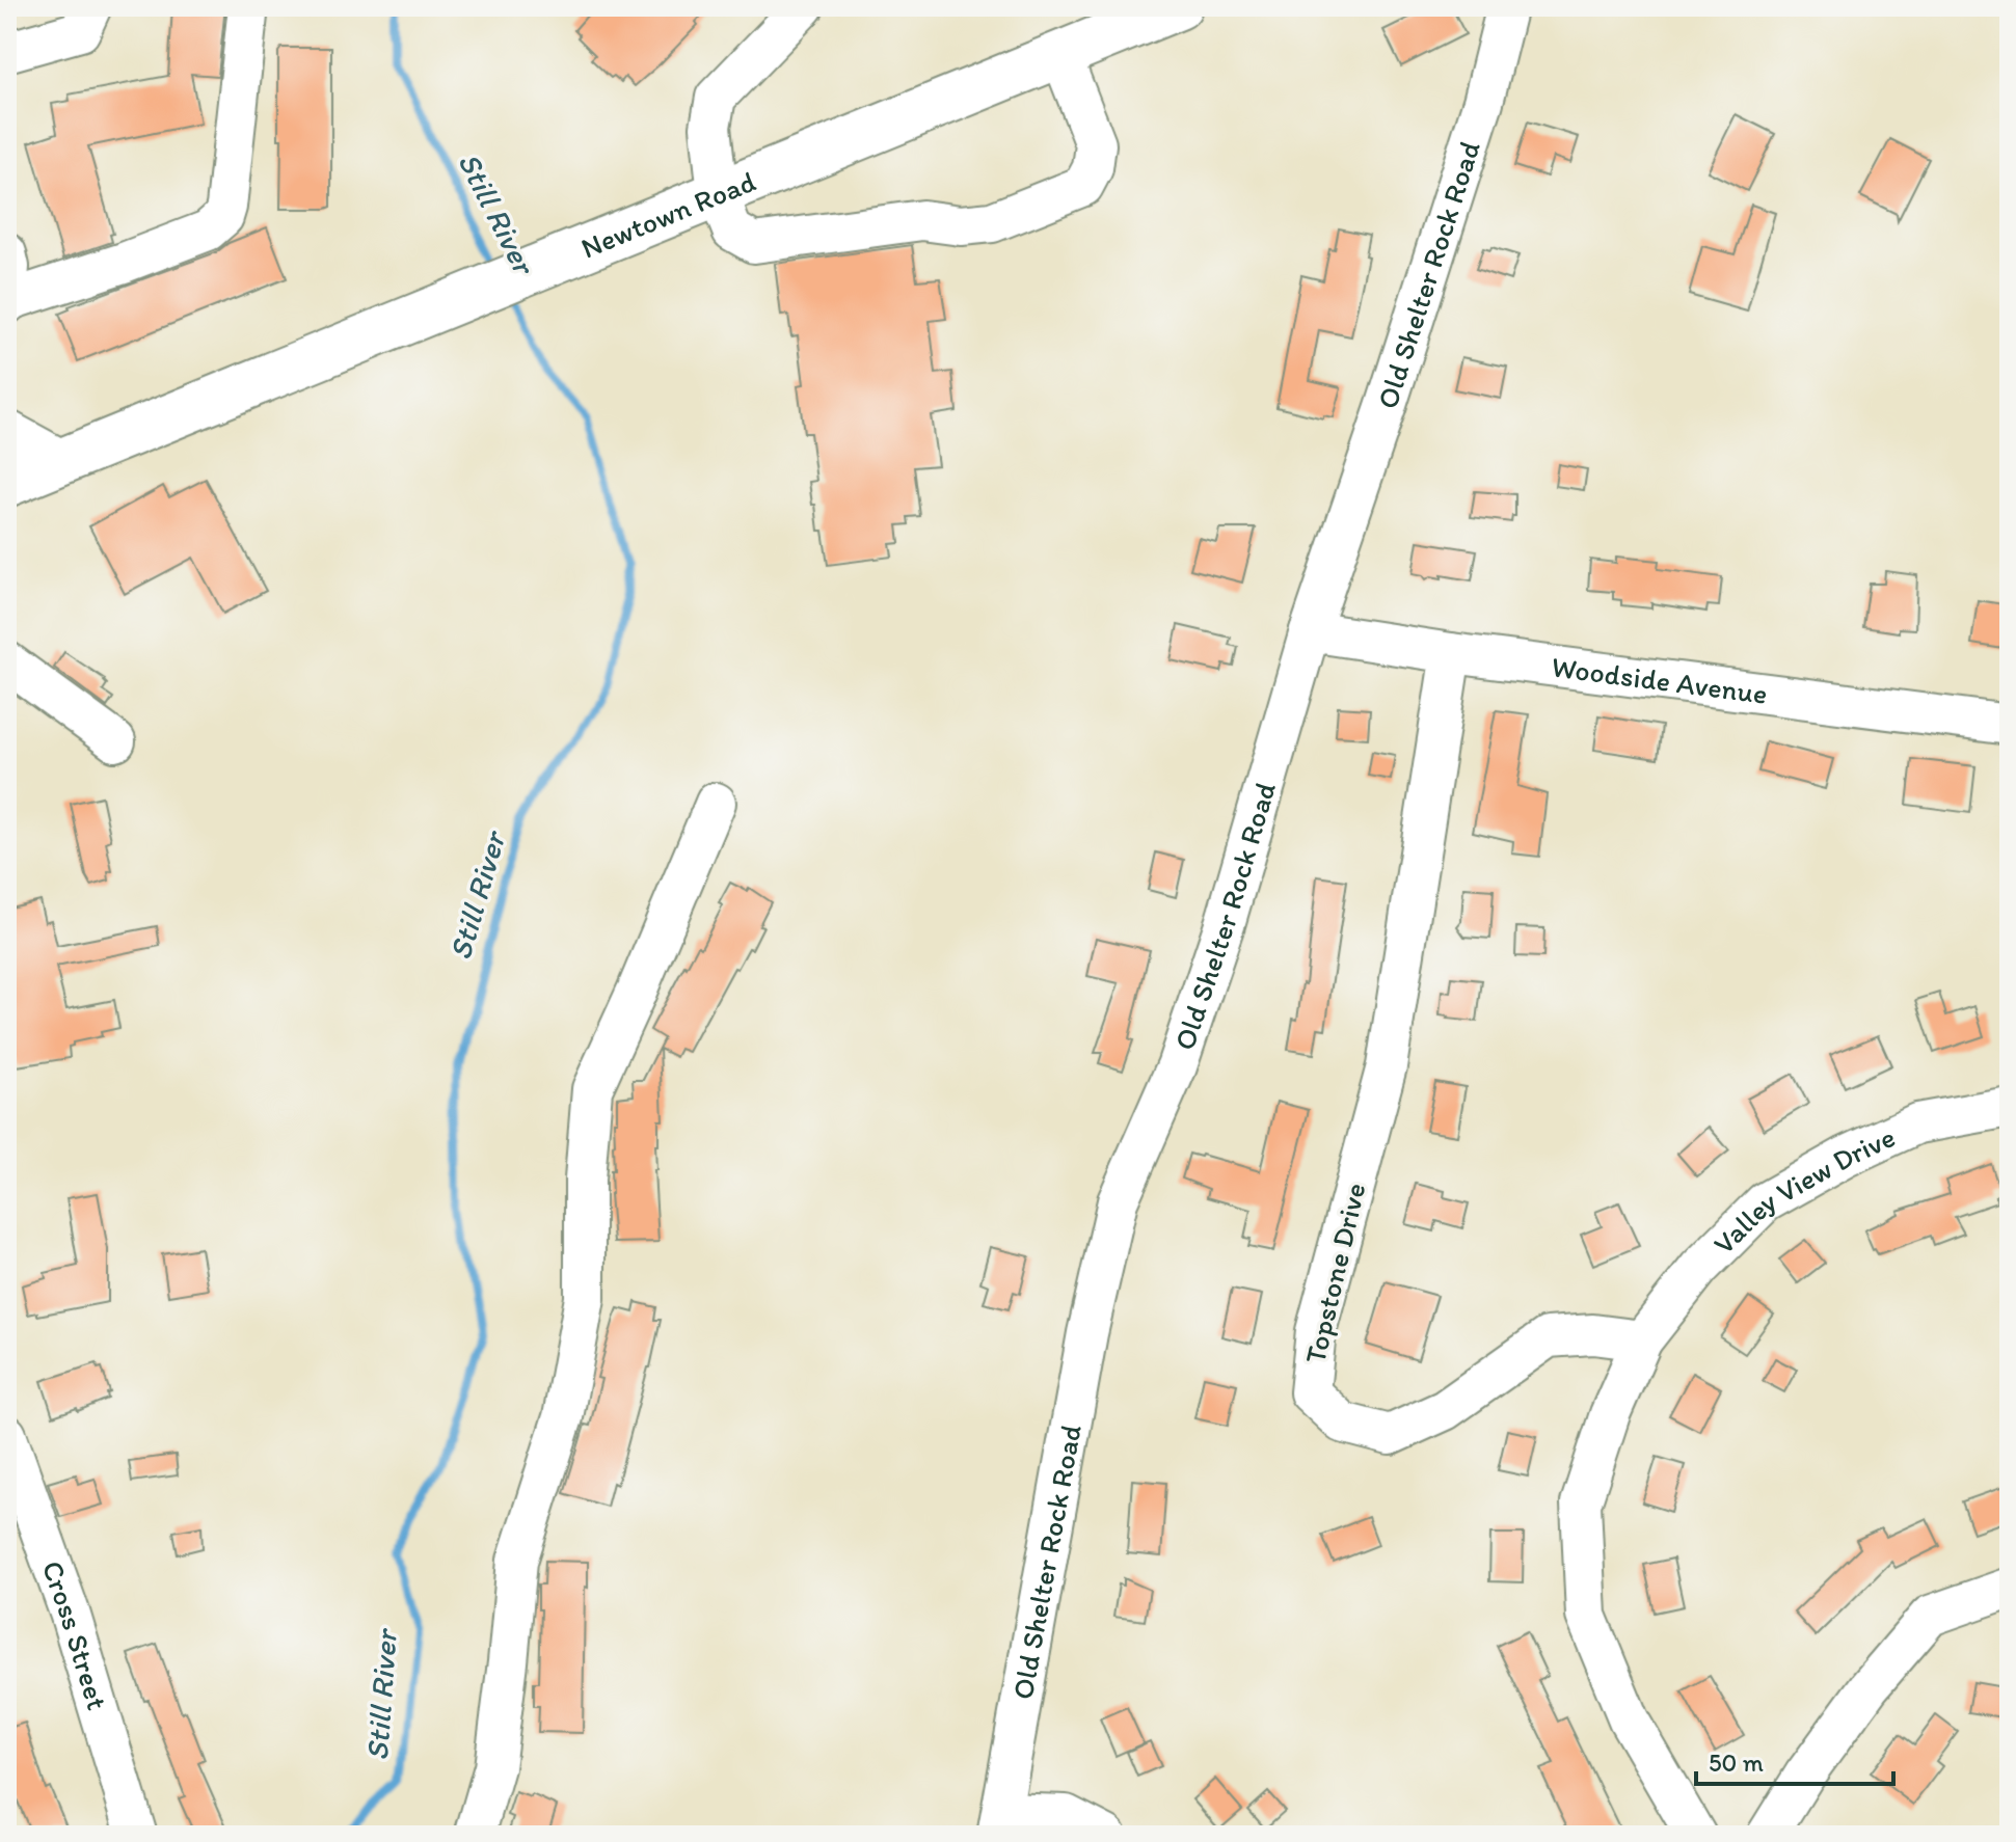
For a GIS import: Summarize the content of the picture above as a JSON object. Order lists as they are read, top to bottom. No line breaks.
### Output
{"streets":{"main road":["Newtown Road"],"street":["Old Shelter Rock Road","Woodside Avenue","Valley View Drive","Topstone Drive","Cross Street"]},"crossings":[["Old Shelter Rock Road","Woodside Avenue"],["Woodside Avenue","Topstone Drive"],["Valley View Drive","Topstone Drive"]],"water":["Still River"],"scale_bar":"50 m"}
